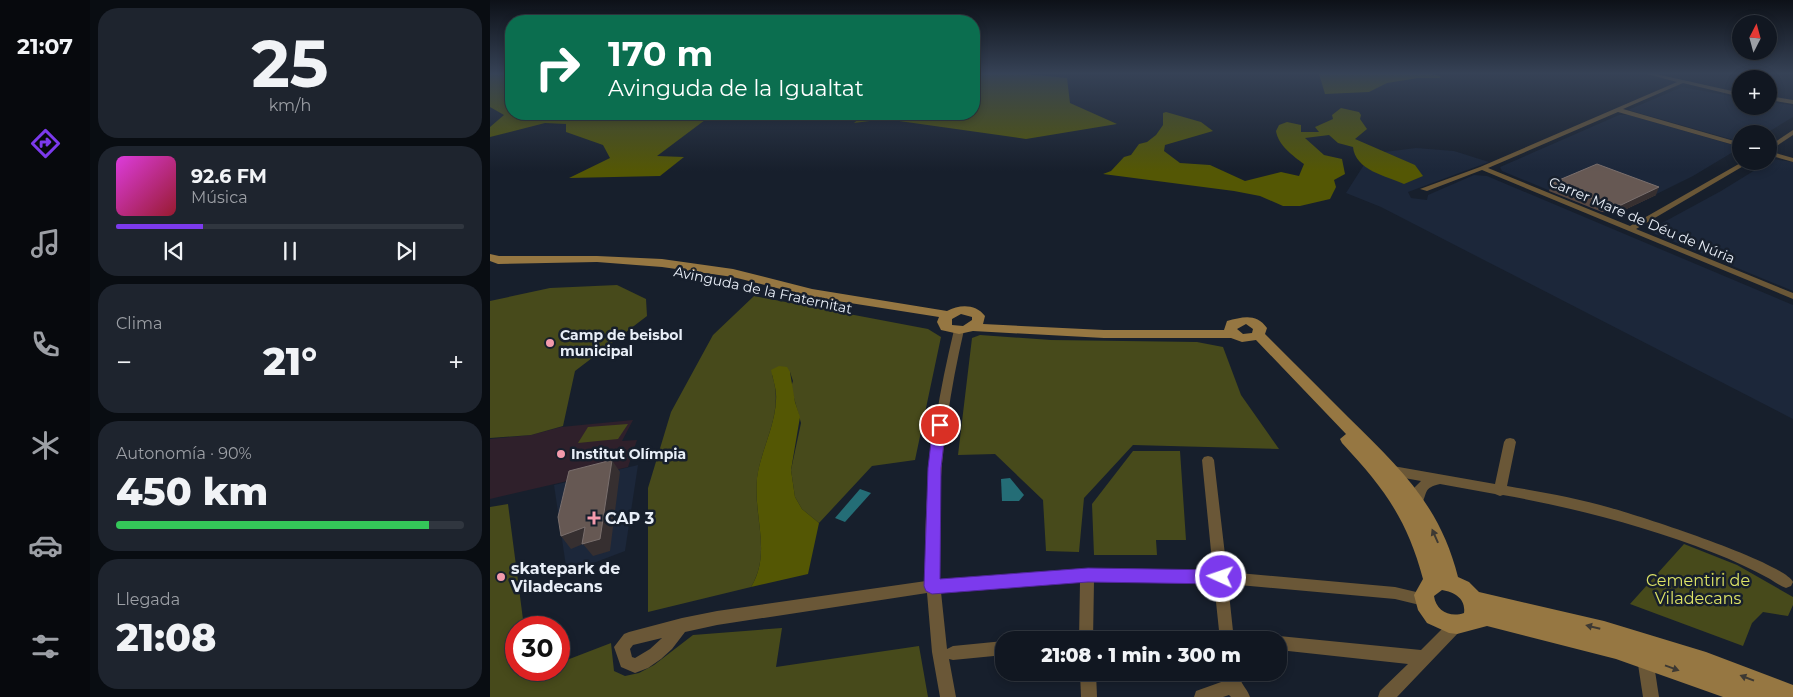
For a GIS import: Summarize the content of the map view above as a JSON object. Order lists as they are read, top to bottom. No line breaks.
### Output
{"streets":{"street":["Carrer Mare de Déu de Núria","Avinguda de la Fraternitat"]},"parks":["Cementiri de Viladecans"],"places":{"other":["Camp de beisbol municipal","Institut Olímpia","skatepark de Viladecans"],"health":["CAP 3"]},"north":"top","page":{"tabs":"21:07","tile":[["25","km/h"],"Clima",["Autonomía · 90%","450 km"],["Llegada","21:08"]],"map_buttons":["+","−"],"turn":["170 m","Avinguda de la Igualtat"],"song":["92.6 FM","Música"],"heat":["−","21°","+"],"limit":"30","trip":"21:08 · 1 min · 300 m"}}
